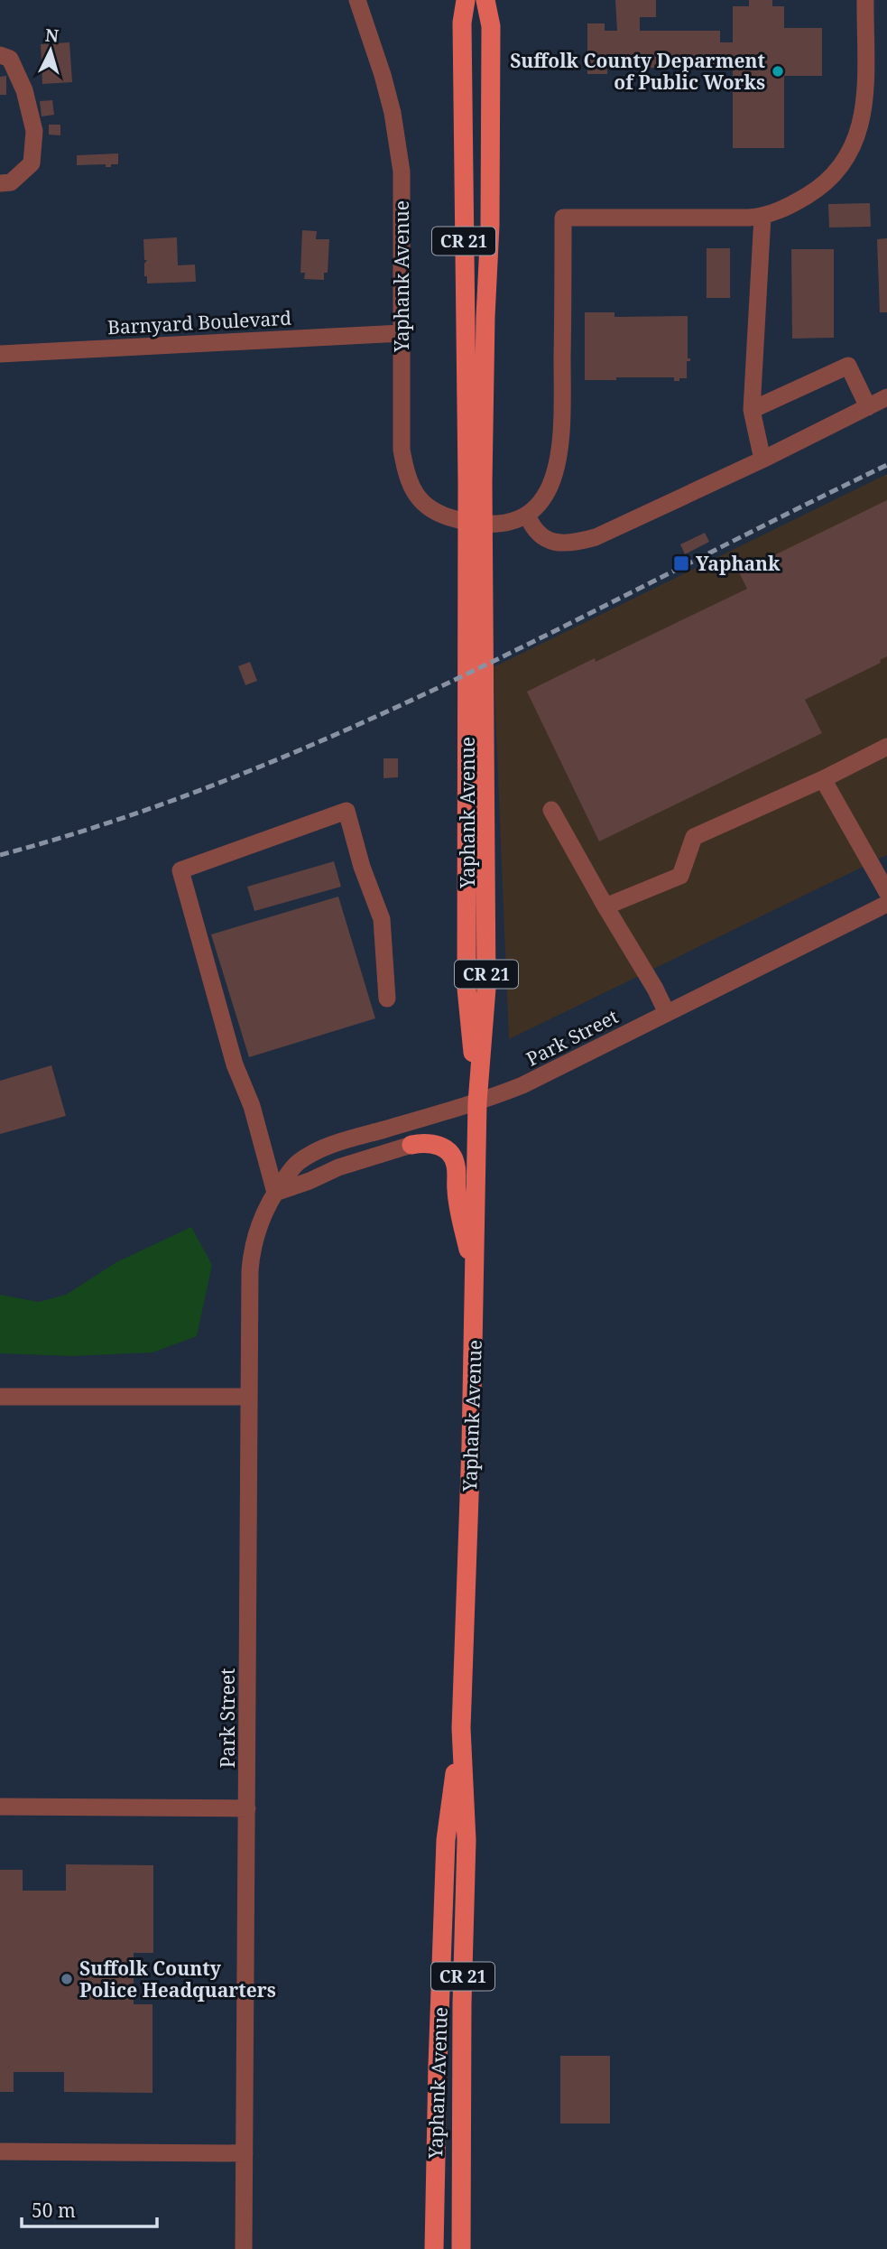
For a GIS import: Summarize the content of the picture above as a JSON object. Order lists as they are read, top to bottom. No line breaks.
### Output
{"streets":{"main road":["CR 21","Yaphank Avenue"],"street":["Barnyard Boulevard","Park Street"]},"crossings":[["Yaphank Avenue","Barnyard Boulevard"],["Yaphank Avenue","Park Street"]],"places":{"other":["Suffolk County Deparment of Public Works","Suffolk County Police Headquarters"],"transit":["Yaphank"]},"scale_bar":"50 m","north":"top"}
